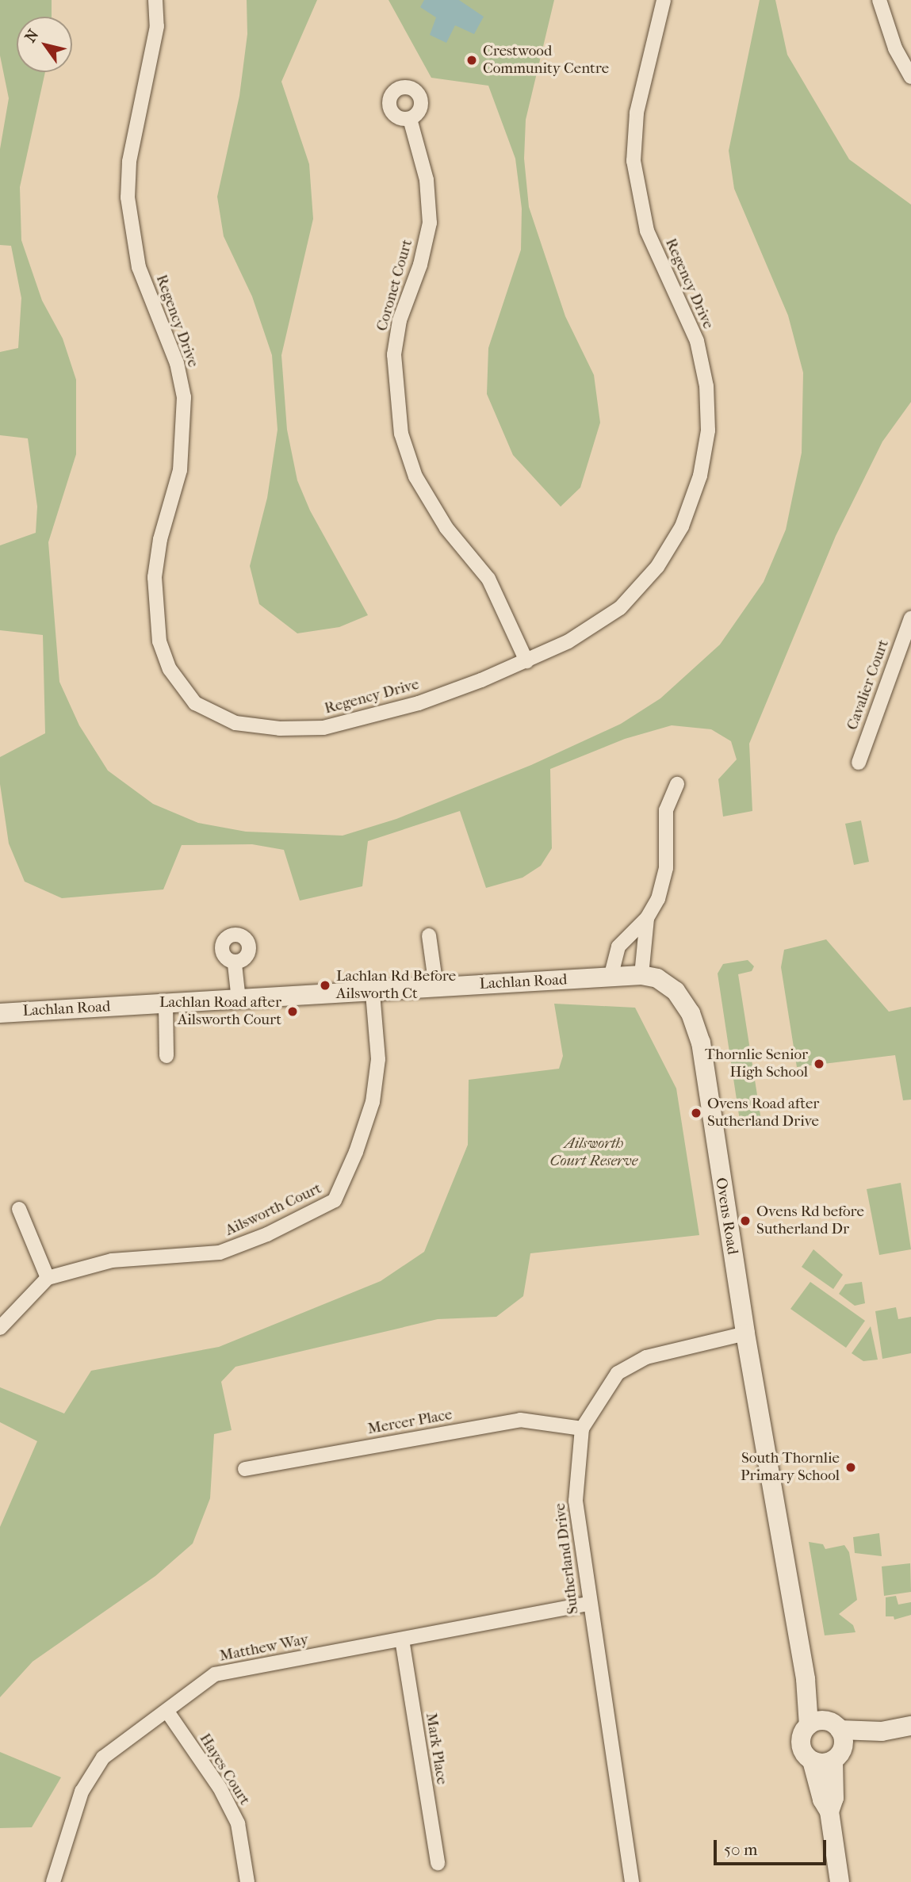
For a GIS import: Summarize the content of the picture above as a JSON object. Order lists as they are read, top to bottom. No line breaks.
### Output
{"streets":{"street":["Regency Drive","Coronet Court","Cavalier Court","Lachlan Road","Ailsworth Court","Ovens Road","Mercer Place","Sutherland Drive","Matthew Way","Mark Place","Hayes Court"]},"crossings":[["Regency Drive","Coronet Court"],["Lachlan Road","Ailsworth Court"],["Lachlan Road","Ovens Road"],["Ovens Road","Sutherland Drive"],["Mercer Place","Sutherland Drive"],["Sutherland Drive","Matthew Way"],["Matthew Way","Mark Place"],["Matthew Way","Hayes Court"]],"parks":["Ailsworth Court Reserve"],"places":["Crestwood Community Centre","Lachlan Rd Before Ailsworth Ct","Lachlan Road after Ailsworth Court","Thornlie Senior High School","Ovens Road after Sutherland Drive","Ovens Rd before Sutherland Dr","South Thornlie Primary School"],"scale_bar":"50 m","north":"top left"}
